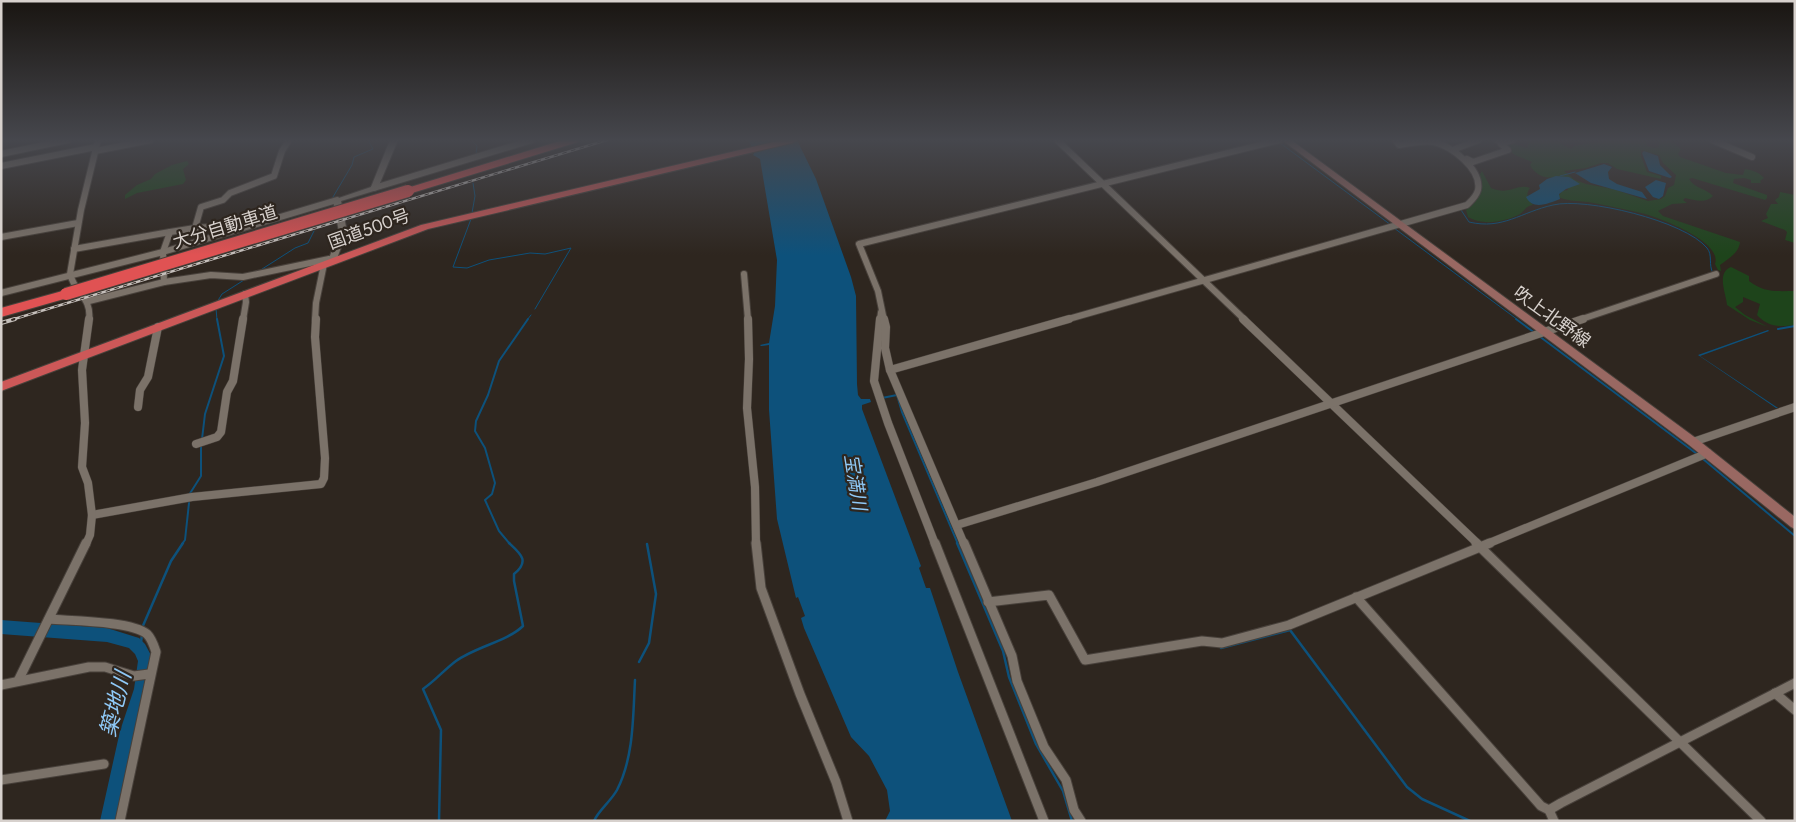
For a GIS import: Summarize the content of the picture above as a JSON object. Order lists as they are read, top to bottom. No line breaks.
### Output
{"streets":{"highway":["大分自動車道","国道500号"],"main road":["吹上北野線"]},"water":["宝満川","築地川"]}
